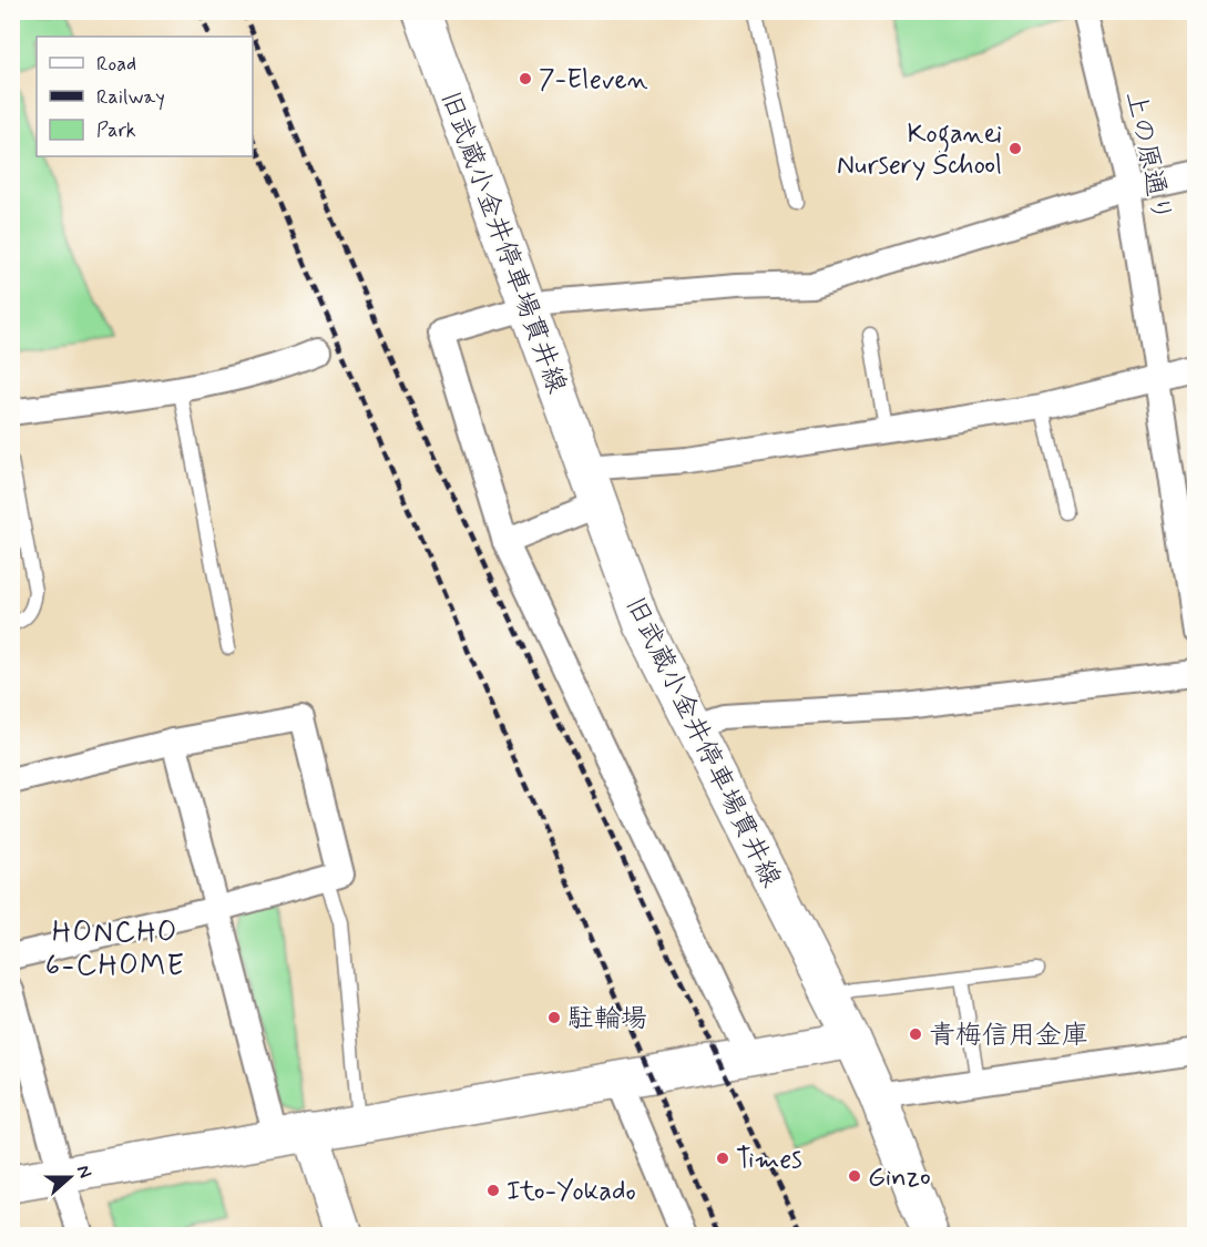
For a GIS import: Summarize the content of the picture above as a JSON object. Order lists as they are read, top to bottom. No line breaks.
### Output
{"streets":{"street":["上の原通り","旧武蔵小金井停車場貫井線"]},"districts":["HONCHO 6-CHOME"],"places":["7-Eleven","Koganei Nursery School","駐輪場","青梅信用金庫","Times","Ginzo","Ito-Yokado"],"legend":["Road","Railway","Park"],"north":"right"}
